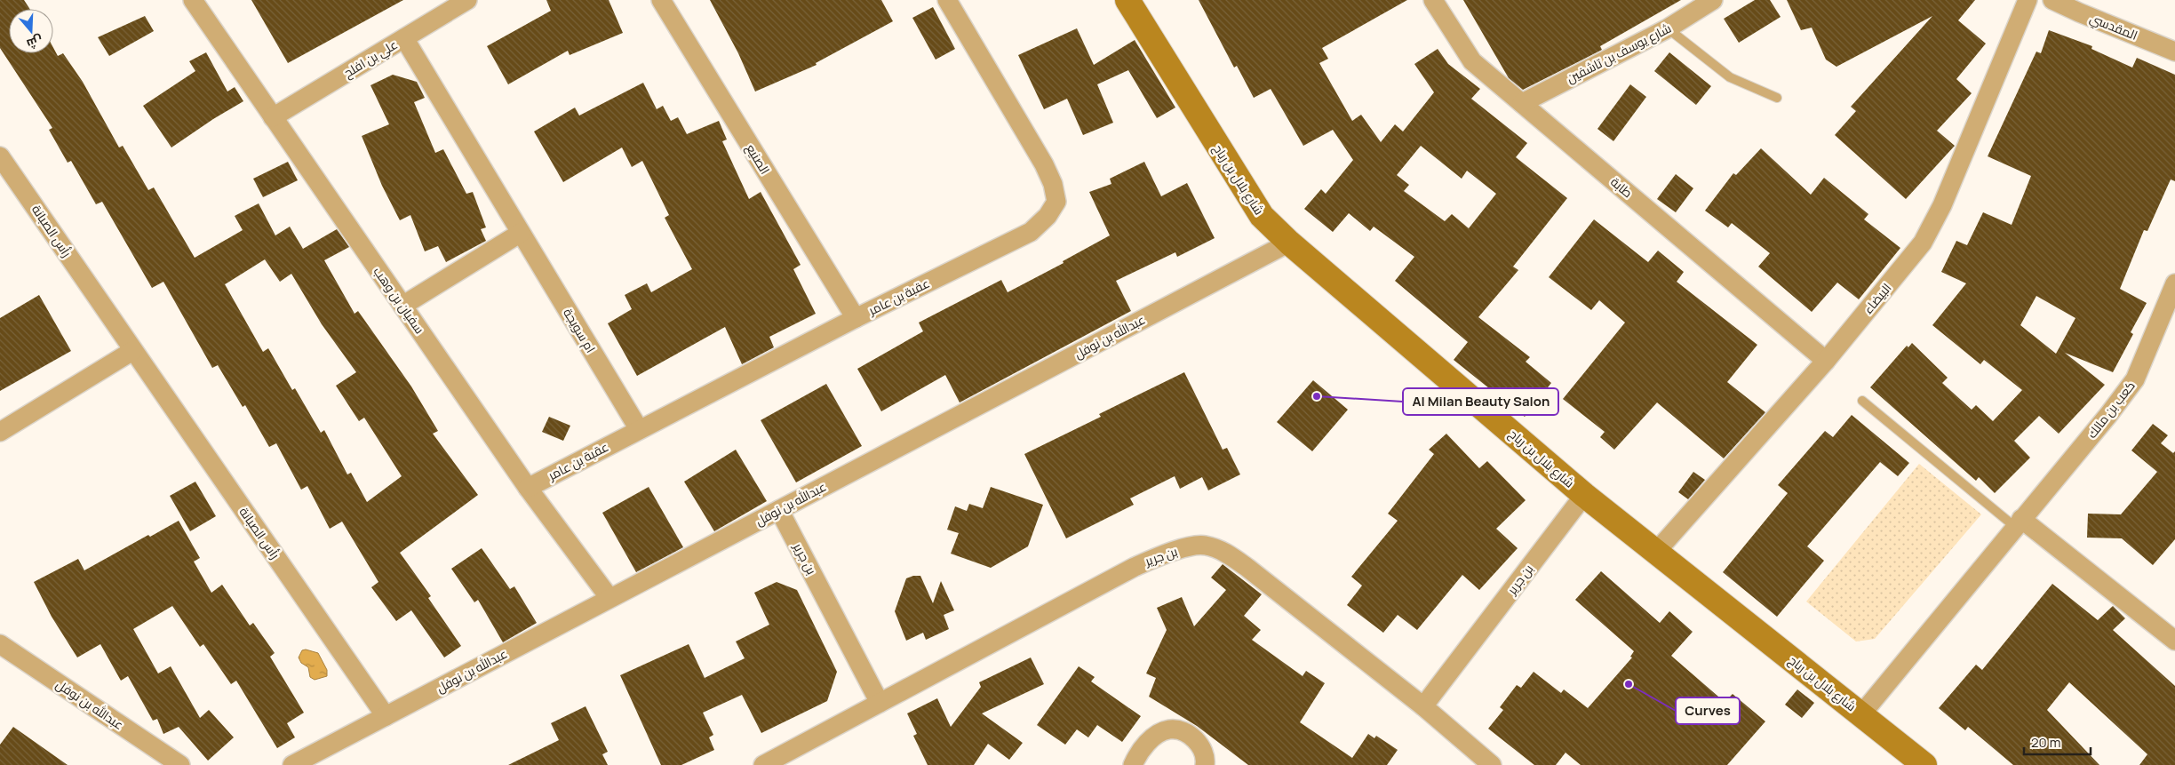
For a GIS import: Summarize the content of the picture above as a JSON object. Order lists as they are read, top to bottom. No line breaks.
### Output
{"streets":{"street":["المقدسي","شارع يوسف بن تاشفين","علي بن افلح","الصنيع","شارع بلال بن رباح","طابة","رأس الصبانة","عقبة بن عامر","البيضاء","سفيان بن وهب","ام سويجة","عبدالله بن نوفل","كعب بن مالك","بن جرير"]},"crossings":[["شارع يوسف بن تاشفين","طابة"],["علي بن افلح","سفيان بن وهب"],["علي بن افلح","ام سويجة"],["الصنيع","عقبة بن عامر"],["شارع بلال بن رباح","البيضاء"],["شارع بلال بن رباح","عبدالله بن نوفل"],["شارع بلال بن رباح","كعب بن مالك"],["شارع بلال بن رباح","بن جرير"],["طابة","البيضاء"],["رأس الصبانة","عبدالله بن نوفل"],["عقبة بن عامر","سفيان بن وهب"],["عقبة بن عامر","ام سويجة"],["سفيان بن وهب","عبدالله بن نوفل"],["عبدالله بن نوفل","بن جرير"]],"places":["Al Milan Beauty Salon","Curves"],"scale_bar":"20 m","north":"bottom"}
